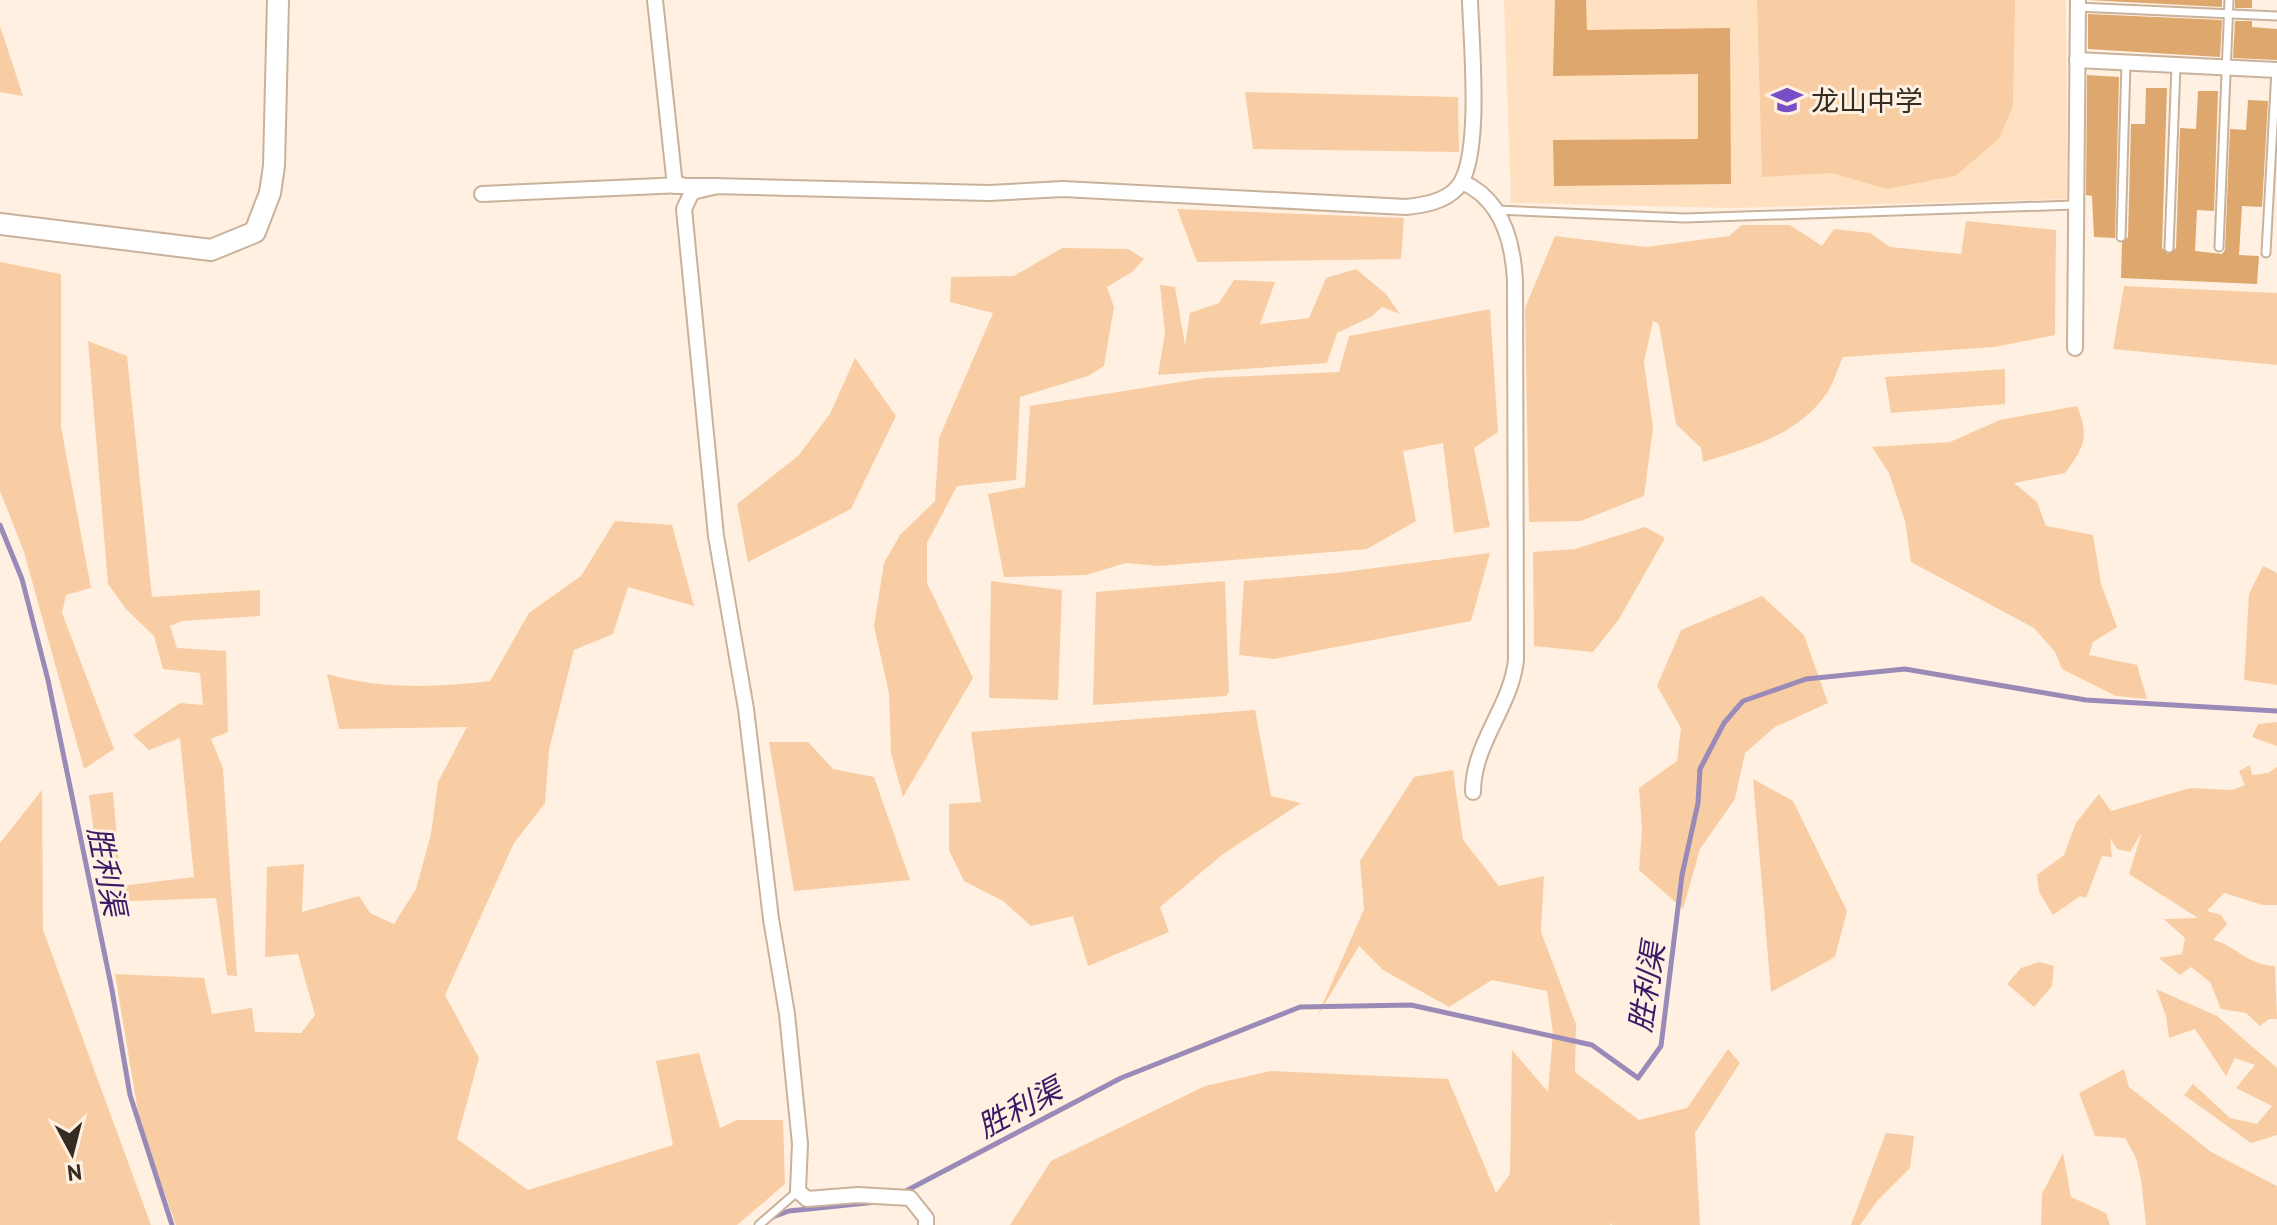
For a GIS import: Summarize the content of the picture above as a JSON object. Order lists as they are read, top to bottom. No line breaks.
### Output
{"water":["胜利渠"],"places":{"school or university":["龙山中学"]},"north":"bottom"}
